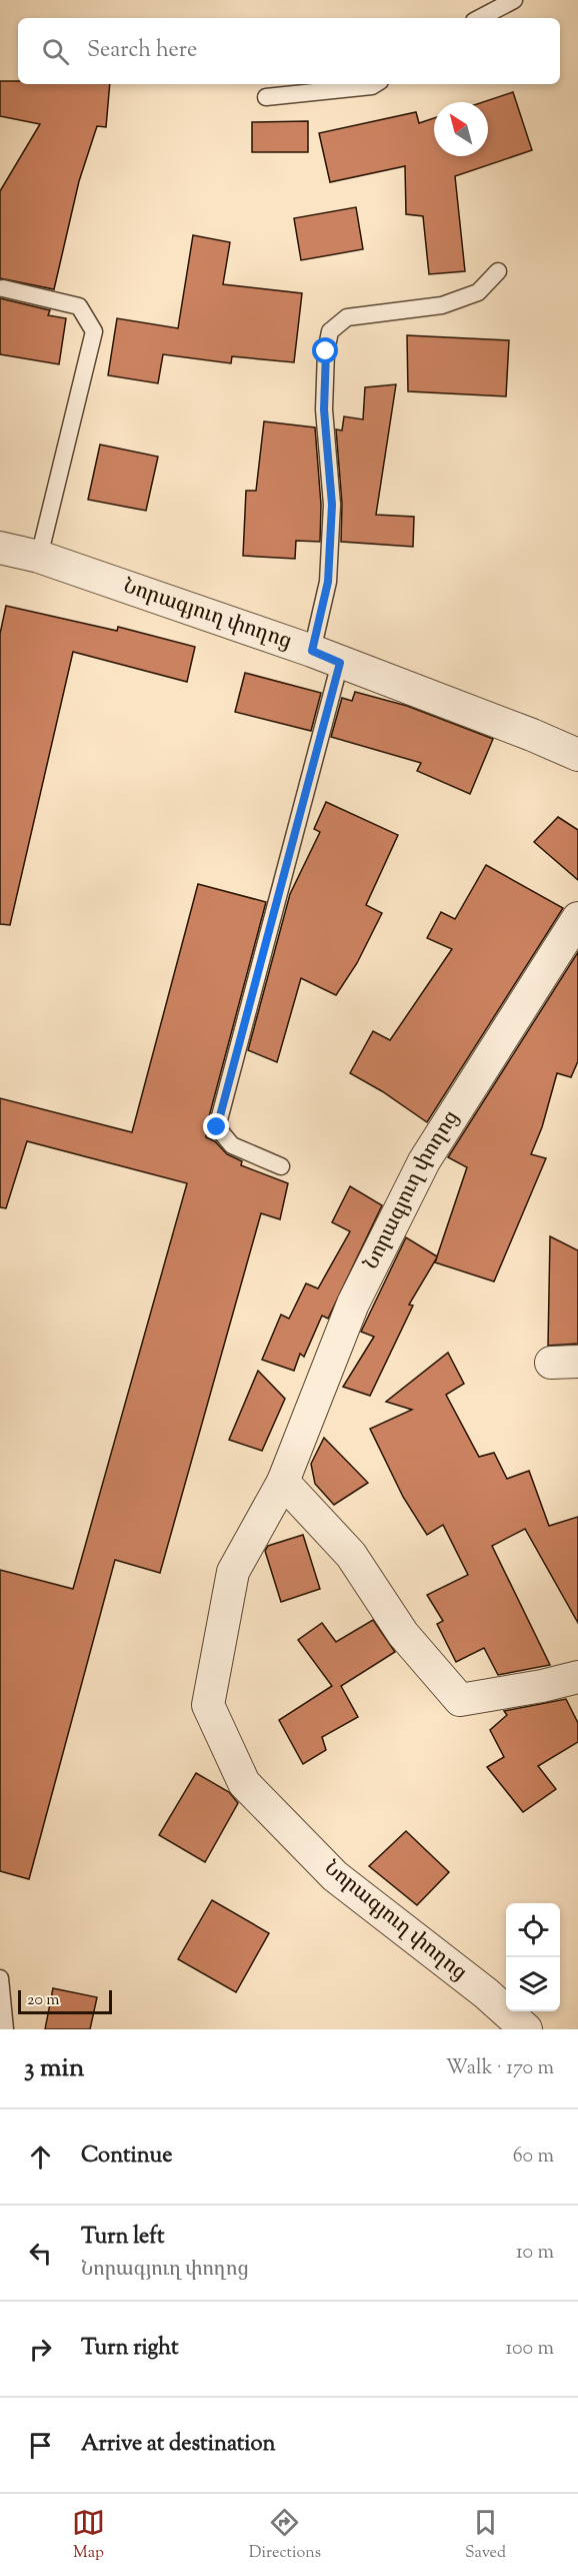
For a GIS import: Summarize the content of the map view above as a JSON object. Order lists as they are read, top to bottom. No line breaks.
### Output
{"streets":{"street":["Նորագյուղ փողոց"]},"scale_bar":"20 m","north":"top left","page":{"search":"Search here","scale":"20 m","heading":["3 min","Walk · 170 m"],"list":[["Continue","60 m"],["Turn left","Նորագյուղ փողոց","10 m"],["Turn right","100 m"],"Arrive at destination"],"nav":["Map","Directions","Saved"]}}
